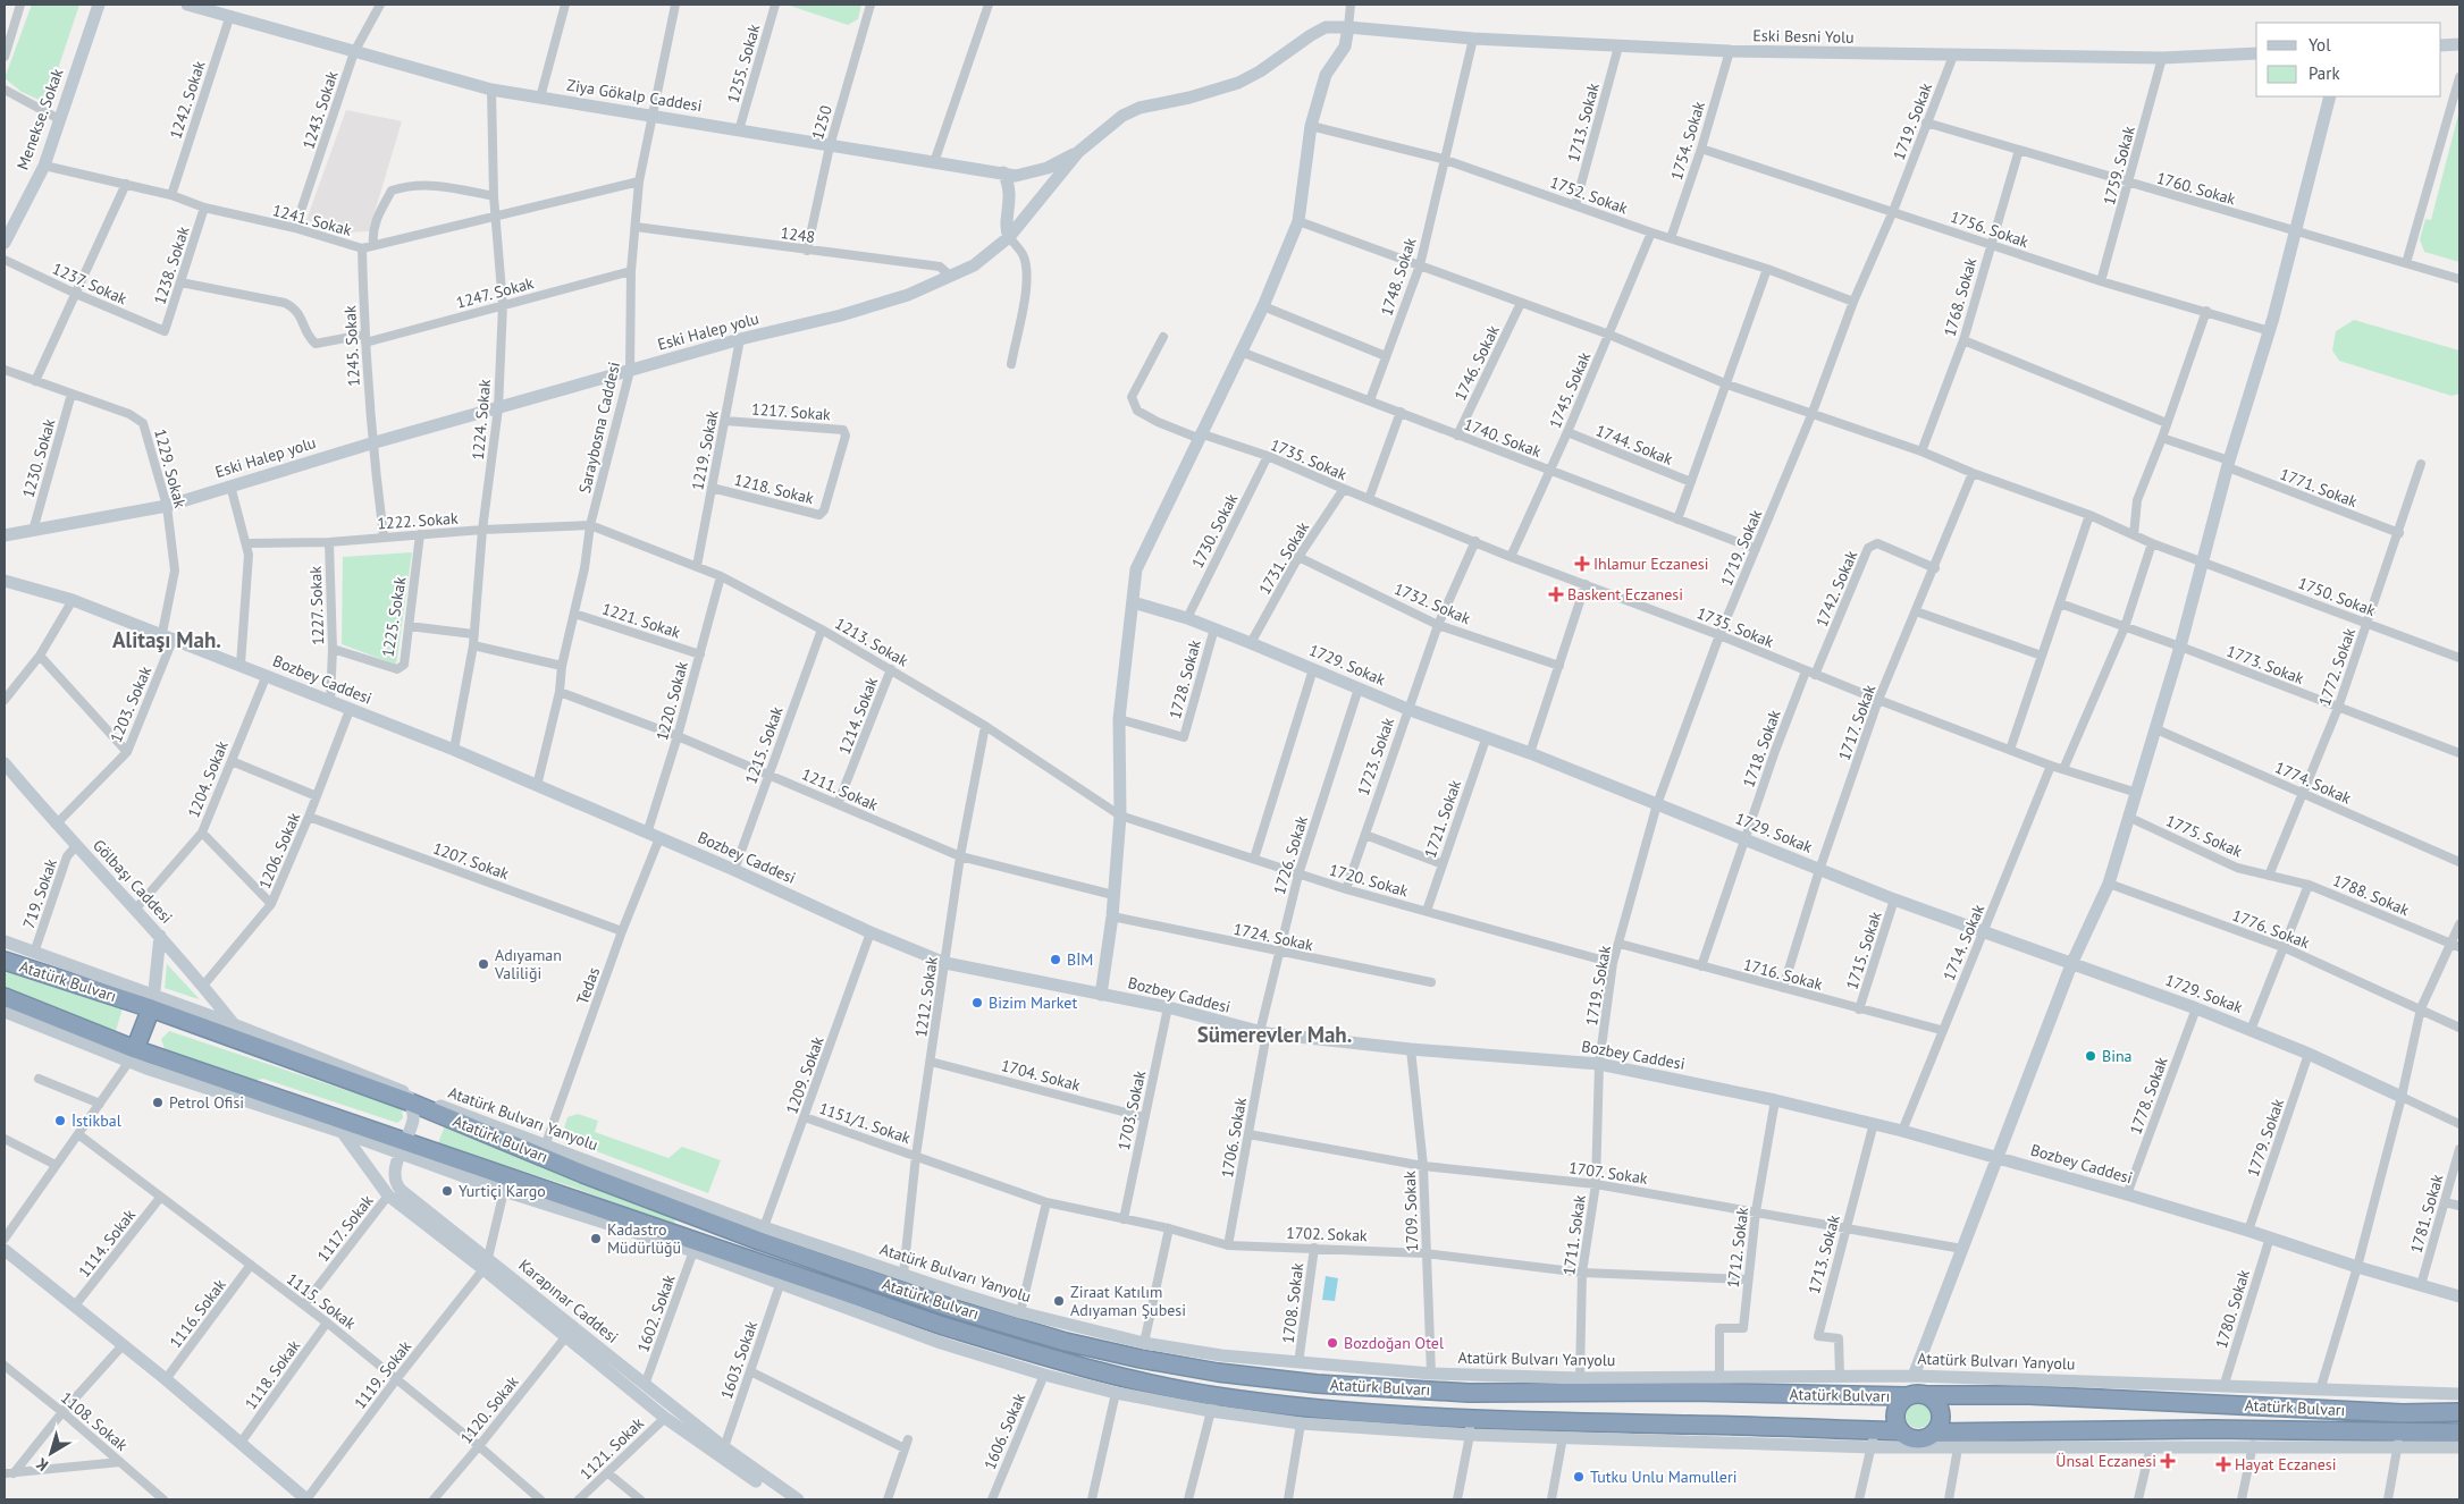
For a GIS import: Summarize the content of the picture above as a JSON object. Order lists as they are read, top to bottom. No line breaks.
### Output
{"streets":{"highway":["Atatürk Bulvarı"],"street":["Eski Besni Yolu","1255. Sokak","Ziya Gökalp Caddesi","1242. Sokak","1243. Sokak","Menekse. Sokak","1719. Sokak","1250","1713. Sokak","1754. Sokak","1759. Sokak","1760. Sokak","1752. Sokak","1241. Sokak","1756. Sokak","1248","1238. Sokak","1748. Sokak","1237. Sokak","1247. Sokak","1768. Sokak","Eski Halep yolu","1245. Sokak","1746. Sokak","1745. Sokak","1217. Sokak","1224. Sokak","Saraybosna Caddesi","1740. Sokak","1744. Sokak","1219. Sokak","1230. Sokak","1735. Sokak","1229. Sokak","1771. Sokak","1218. Sokak","1222. Sokak","1730. Sokak","1731. Sokak","1742. Sokak","1750. Sokak","1732. Sokak","1227. Sokak","1225. Sokak","1221. Sokak","1213. Sokak","1729. Sokak","1773. Sokak","1772. Sokak","Bozbey Caddesi","1728. Sokak","1220. Sokak","1203. Sokak","1214. Sokak","1717. Sokak","1215. Sokak","1718. Sokak","1723. Sokak","1204. Sokak","1774. Sokak","1211. Sokak","1721. Sokak","1775. Sokak","1206. Sokak","1726. Sokak","1207. Sokak","1720. Sokak","Gölbaşı Caddesi","719. Sokak","1788. Sokak","1776. Sokak","1724. Sokak","1714. Sokak","1715. Sokak","1716. Sokak","Tedas","1212. Sokak","1209. Sokak","1704. Sokak","1778. Sokak","1703. Sokak","Atatürk Bulvarı Yanyolu","1151/1. Sokak","1706. Sokak","1779. Sokak","1707. Sokak","1709. Sokak","1781. Sokak","1117. Sokak","1702. Sokak","1711. Sokak","1114. Sokak","1712. Sokak","1115. Sokak","Karapınar Caddesi","1708. Sokak","1780. Sokak","1116. Sokak","1602. Sokak","1603. Sokak","1118. Sokak","1119. Sokak","1120. Sokak","1108. Sokak","1606. Sokak","1121. Sokak"]},"crossings":[["Eski Besni Yolu","1719. Sokak"],["Eski Besni Yolu","1713. Sokak"],["Eski Besni Yolu","1754. Sokak"],["Eski Besni Yolu","1759. Sokak"],["Eski Besni Yolu","1748. Sokak"],["Eski Besni Yolu","Eski Halep yolu"],["1255. Sokak","Ziya Gökalp Caddesi"],["Ziya Gökalp Caddesi","1242. Sokak"],["Ziya Gökalp Caddesi","1243. Sokak"],["Ziya Gökalp Caddesi","1250"],["Ziya Gökalp Caddesi","Eski Halep yolu"],["Ziya Gökalp Caddesi","1224. Sokak"],["Ziya Gökalp Caddesi","Saraybosna Caddesi"],["1242. Sokak","1241. Sokak"],["1243. Sokak","1241. Sokak"],["Menekse. Sokak","1241. Sokak"],["1719. Sokak","1760. Sokak"],["1719. Sokak","1752. Sokak"],["1719. Sokak","1756. Sokak"],["1719. Sokak","1740. Sokak"],["1719. Sokak","1735. Sokak"],["1719. Sokak","1750. Sokak"],["1719. Sokak","1729. Sokak"],["1719. Sokak","Bozbey Caddesi"],["1719. Sokak","1720. Sokak"],["1719. Sokak","1716. Sokak"],["1719. Sokak","1711. Sokak"],["1250","1248"],["1713. Sokak","1752. Sokak"],["1713. Sokak","Bozbey Caddesi"],["1713. Sokak","Atatürk Bulvarı Yanyolu"],["1713. Sokak","1707. Sokak"],["1754. Sokak","1752. Sokak"],["1754. Sokak","1756. Sokak"],["1759. Sokak","1760. Sokak"],["1759. Sokak","1756. Sokak"],["1760. Sokak","1768. Sokak"],["1752. Sokak","1748. Sokak"],["1752. Sokak","1745. Sokak"],["1241. Sokak","1238. Sokak"],["1241. Sokak","1245. Sokak"],["1241. Sokak","1224. Sokak"],["1241. Sokak","Saraybosna Caddesi"],["1756. Sokak","1768. Sokak"],["1248","Eski Halep yolu"],["1248","Saraybosna Caddesi"],["1238. Sokak","1237. Sokak"],["1238. Sokak","1247. Sokak"],["1748. Sokak","1740. Sokak"],["1748. Sokak","1750. Sokak"],["1247. Sokak","1245. Sokak"],["1247. Sokak","1224. Sokak"],["1247. Sokak","Saraybosna Caddesi"],["1768. Sokak","1750. Sokak"],["Eski Halep yolu","1245. Sokak"],["Eski Halep yolu","1224. Sokak"],["Eski Halep yolu","Saraybosna Caddesi"],["Eski Halep yolu","1219. Sokak"],["Eski Halep yolu","1230. Sokak"],["Eski Halep yolu","1229. Sokak"],["1245. Sokak","1222. Sokak"],["1746. Sokak","1740. Sokak"],["1746. Sokak","1750. Sokak"],["1745. Sokak","1740. Sokak"],["1745. Sokak","1744. Sokak"],["1745. Sokak","1735. Sokak"],["1745. Sokak","1750. Sokak"],["1217. Sokak","1219. Sokak"],["1217. Sokak","1218. Sokak"],["1224. Sokak","1222. Sokak"],["1224. Sokak","Bozbey Caddesi"],["Saraybosna Caddesi","1222. Sokak"],["Saraybosna Caddesi","1221. Sokak"],["Saraybosna Caddesi","1213. Sokak"],["Saraybosna Caddesi","Bozbey Caddesi"],["Saraybosna Caddesi","1211. Sokak"],["1219. Sokak","1218. Sokak"],["1219. Sokak","1213. Sokak"],["1230. Sokak","1229. Sokak"],["1735. Sokak","1730. Sokak"],["1735. Sokak","1731. Sokak"],["1735. Sokak","1742. Sokak"],["1735. Sokak","1717. Sokak"],["1735. Sokak","1718. Sokak"],["1735. Sokak","1723. Sokak"],["1735. Sokak","1714. Sokak"],["1229. Sokak","Bozbey Caddesi"],["1229. Sokak","1203. Sokak"],["1771. Sokak","1772. Sokak"],["1222. Sokak","1227. Sokak"],["1222. Sokak","1225. Sokak"],["1222. Sokak","1213. Sokak"],["1730. Sokak","1729. Sokak"],["1731. Sokak","1732. Sokak"],["1731. Sokak","1729. Sokak"],["1742. Sokak","1717. Sokak"],["1750. Sokak","1772. Sokak"],["1750. Sokak","1717. Sokak"],["1732. Sokak","1723. Sokak"],["1227. Sokak","1225. Sokak"],["1227. Sokak","Bozbey Caddesi"],["1221. Sokak","1220. Sokak"],["1213. Sokak","1220. Sokak"],["1213. Sokak","1214. Sokak"],["1213. Sokak","1215. Sokak"],["1213. Sokak","1720. Sokak"],["1213. Sokak","1212. Sokak"],["1729. Sokak","1728. Sokak"],["1729. Sokak","1717. Sokak"],["1729. Sokak","1718. Sokak"],["1729. Sokak","1723. Sokak"],["1729. Sokak","1721. Sokak"],["1729. Sokak","1726. Sokak"],["1729. Sokak","1714. Sokak"],["1729. Sokak","1715. Sokak"],["1729. Sokak","1778. Sokak"],["1729. Sokak","1779. Sokak"],["1773. Sokak","1772. Sokak"],["1772. Sokak","1774. Sokak"],["1772. Sokak","1775. Sokak"],["1772. Sokak","1788. Sokak"],["Bozbey Caddesi","1220. Sokak"],["Bozbey Caddesi","1203. Sokak"],["Bozbey Caddesi","1215. Sokak"],["Bozbey Caddesi","1204. Sokak"],["Bozbey Caddesi","1206. Sokak"],["Bozbey Caddesi","1726. Sokak"],["Bozbey Caddesi","1714. Sokak"],["Bozbey Caddesi","Tedas"],["Bozbey Caddesi","1212. Sokak"],["Bozbey Caddesi","1209. Sokak"],["Bozbey Caddesi","1778. Sokak"],["Bozbey Caddesi","1703. Sokak"],["Bozbey Caddesi","1706. Sokak"],["Bozbey Caddesi","1779. Sokak"],["Bozbey Caddesi","1709. Sokak"],["Bozbey Caddesi","1781. Sokak"],["Bozbey Caddesi","1711. Sokak"],["Bozbey Caddesi","1712. Sokak"],["Bozbey Caddesi","1780. Sokak"],["1220. Sokak","1211. Sokak"],["1220. Sokak","Tedas"],["1203. Sokak","Gölbaşı Caddesi"],["1214. Sokak","1211. Sokak"],["1717. Sokak","1716. Sokak"],["1215. Sokak","1211. Sokak"],["1718. Sokak","1716. Sokak"],["1723. Sokak","1720. Sokak"],["1204. Sokak","Gölbaşı Caddesi"],["1211. Sokak","1212. Sokak"],["1721. Sokak","1720. Sokak"],["1775. Sokak","1788. Sokak"],["1206. Sokak","1207. Sokak"],["1206. Sokak","Gölbaşı Caddesi"],["1726. Sokak","1720. Sokak"],["1726. Sokak","1724. Sokak"],["1726. Sokak","1706. Sokak"],["1207. Sokak","Tedas"],["Gölbaşı Caddesi","719. Sokak"],["Gölbaşı Caddesi","Atatürk Bulvarı Yanyolu"],["719. Sokak","Atatürk Bulvarı Yanyolu"],["1714. Sokak","1716. Sokak"],["1715. Sokak","1716. Sokak"],["Atatürk Bulvarı","Atatürk Bulvarı Yanyolu"],["Atatürk Bulvarı","Karapınar Caddesi"],["Tedas","Atatürk Bulvarı Yanyolu"],["1212. Sokak","1704. Sokak"],["1212. Sokak","Atatürk Bulvarı Yanyolu"],["1212. Sokak","1151/1. Sokak"],["1212. Sokak","1702. Sokak"],["1209. Sokak","Atatürk Bulvarı Yanyolu"],["1209. Sokak","1151/1. Sokak"],["1704. Sokak","1703. Sokak"],["1703. Sokak","1702. Sokak"],["Atatürk Bulvarı Yanyolu","1709. Sokak"],["Atatürk Bulvarı Yanyolu","1711. Sokak"],["Atatürk Bulvarı Yanyolu","1712. Sokak"],["Atatürk Bulvarı Yanyolu","Karapınar Caddesi"],["Atatürk Bulvarı Yanyolu","1708. Sokak"],["Atatürk Bulvarı Yanyolu","1780. Sokak"],["1151/1. Sokak","1702. Sokak"],["1706. Sokak","1707. Sokak"],["1706. Sokak","1702. Sokak"],["1707. Sokak","1709. Sokak"],["1707. Sokak","1711. Sokak"],["1707. Sokak","1712. Sokak"],["1709. Sokak","1702. Sokak"],["1117. Sokak","1115. Sokak"],["1117. Sokak","Karapınar Caddesi"],["1702. Sokak","1711. Sokak"],["1702. Sokak","1712. Sokak"],["1702. Sokak","1708. Sokak"],["1114. Sokak","1115. Sokak"],["1115. Sokak","1116. Sokak"],["1115. Sokak","1118. Sokak"],["1115. Sokak","1119. Sokak"],["1115. Sokak","1120. Sokak"],["Karapınar Caddesi","1602. Sokak"],["Karapınar Caddesi","1603. Sokak"],["Karapınar Caddesi","1119. Sokak"],["Karapınar Caddesi","1120. Sokak"],["Karapınar Caddesi","1121. Sokak"]],"districts":["Alitaşı Mah.","Sümerevler Mah."],"places":{"health":["Ihlamur Eczanesi","Baskent Eczanesi","Ünsal Eczanesi","Hayat Eczanesi"],"other":["BİM","Adıyaman Valiliği","Bizim Market","Bina","Petrol Ofisi","İstikbal","Yurtiçi Kargo","Kadastro Müdürlüğü","Ziraat Katılım Adıyaman Şubesi","Bozdoğan Otel","Tutku Unlu Mamulleri"]},"legend":["Yol","Park"],"north":"bottom left"}
